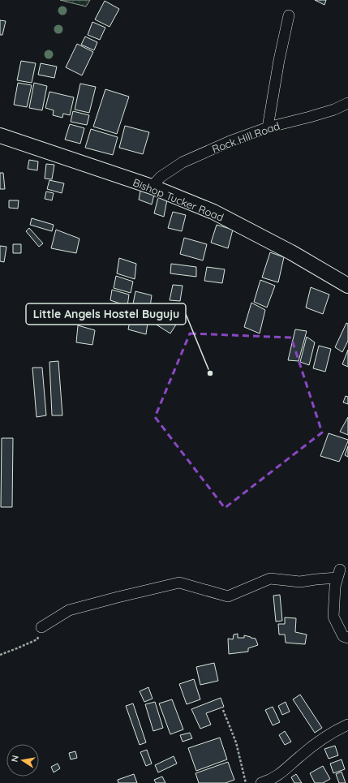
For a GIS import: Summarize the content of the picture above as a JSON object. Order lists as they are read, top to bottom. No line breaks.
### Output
{"streets":{"main road":["Bishop Tucker Road"],"street":["Rock Hill Road"]},"crossings":[["Rock Hill Road","Bishop Tucker Road"]],"places":["Little Angels Hostel Buguju"],"north":"left"}
